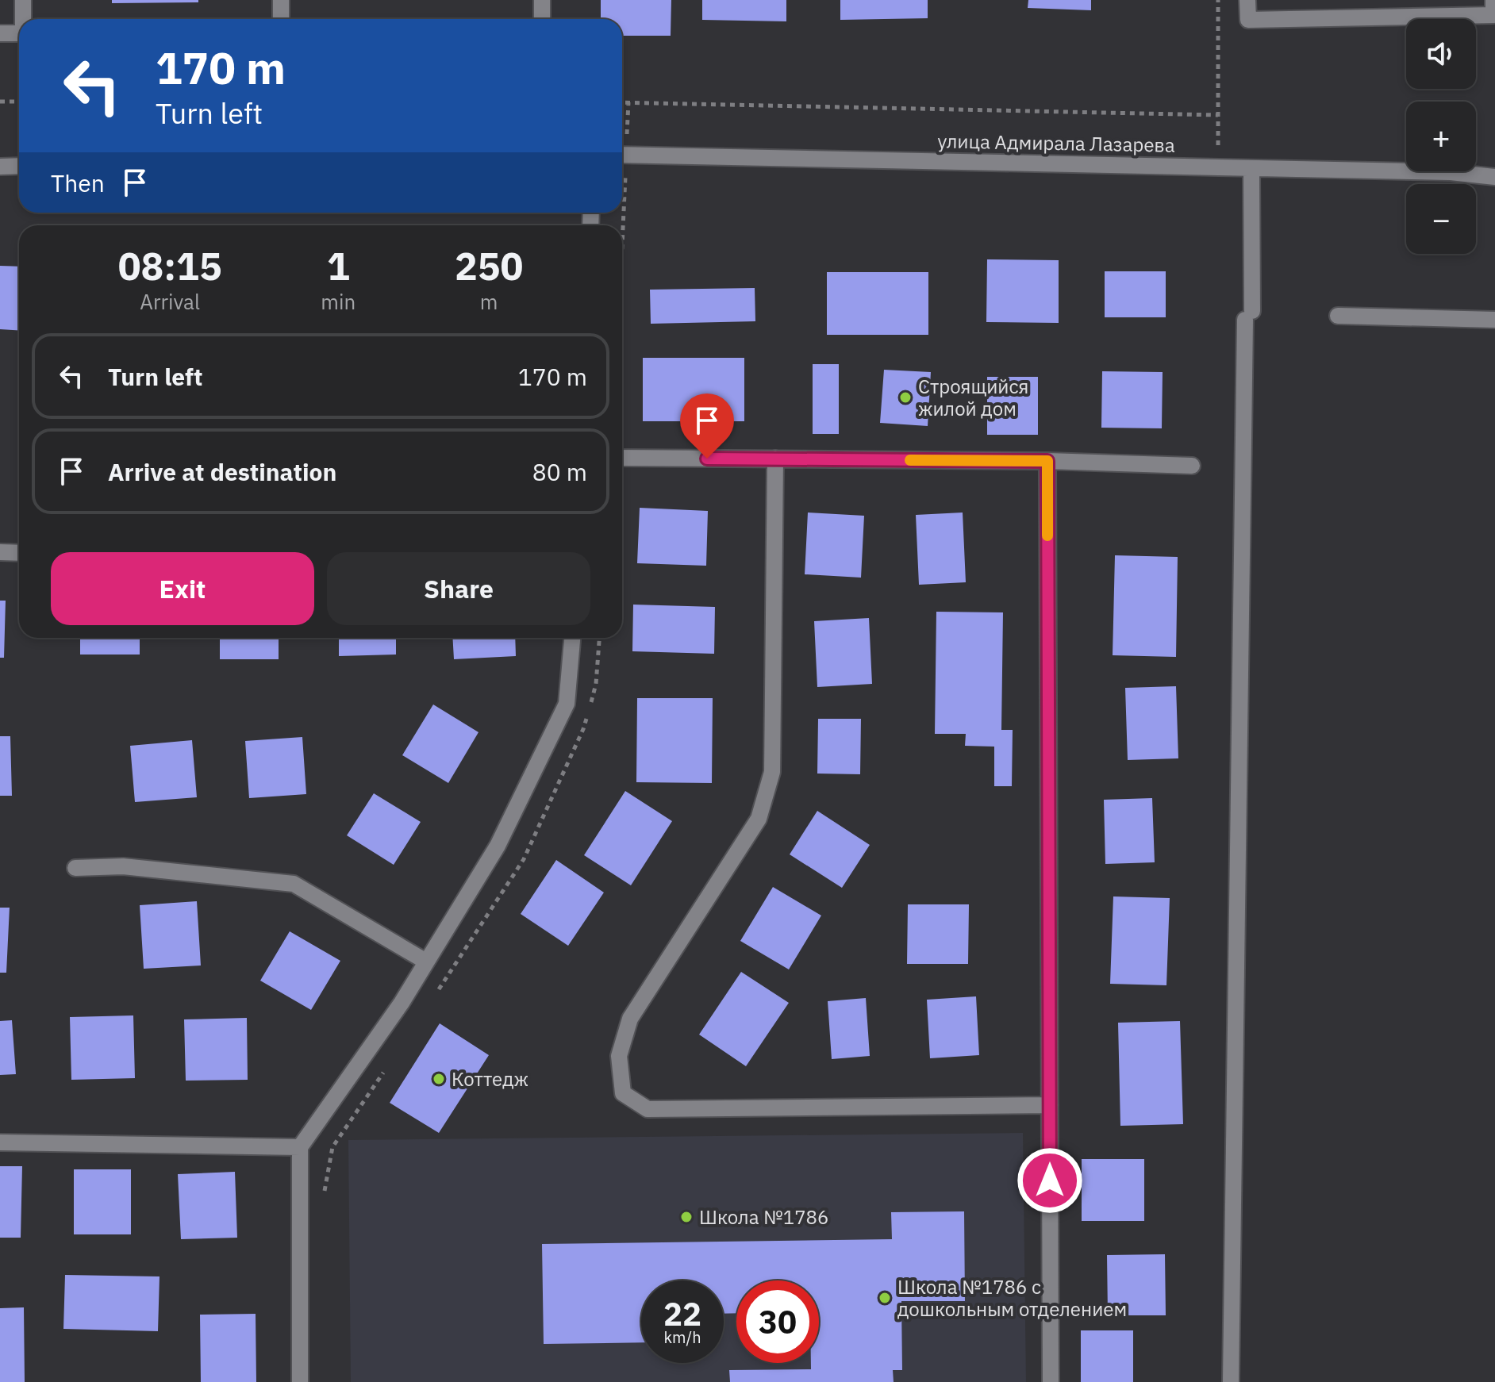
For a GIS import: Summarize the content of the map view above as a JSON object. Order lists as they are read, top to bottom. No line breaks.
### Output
{"streets":{"street":["улица Адмирала Лазарева"]},"places":["Строящийся жилой дом","Коттедж","Школа №1786","Школа №1786 с дошкольным отделением"],"page":{"map_buttons":["+","−"],"turn":["170 m","Turn left"],"then":"Then","eta":["08:15","Arrival","1","min","250","m"],"list":[{"name":"Turn left","value":"170 m"},{"name":"Arrive at destination","value":"80 m"}],"buttons":["Exit","Share"],"speed":"22 km/h","limit":"30"}}
